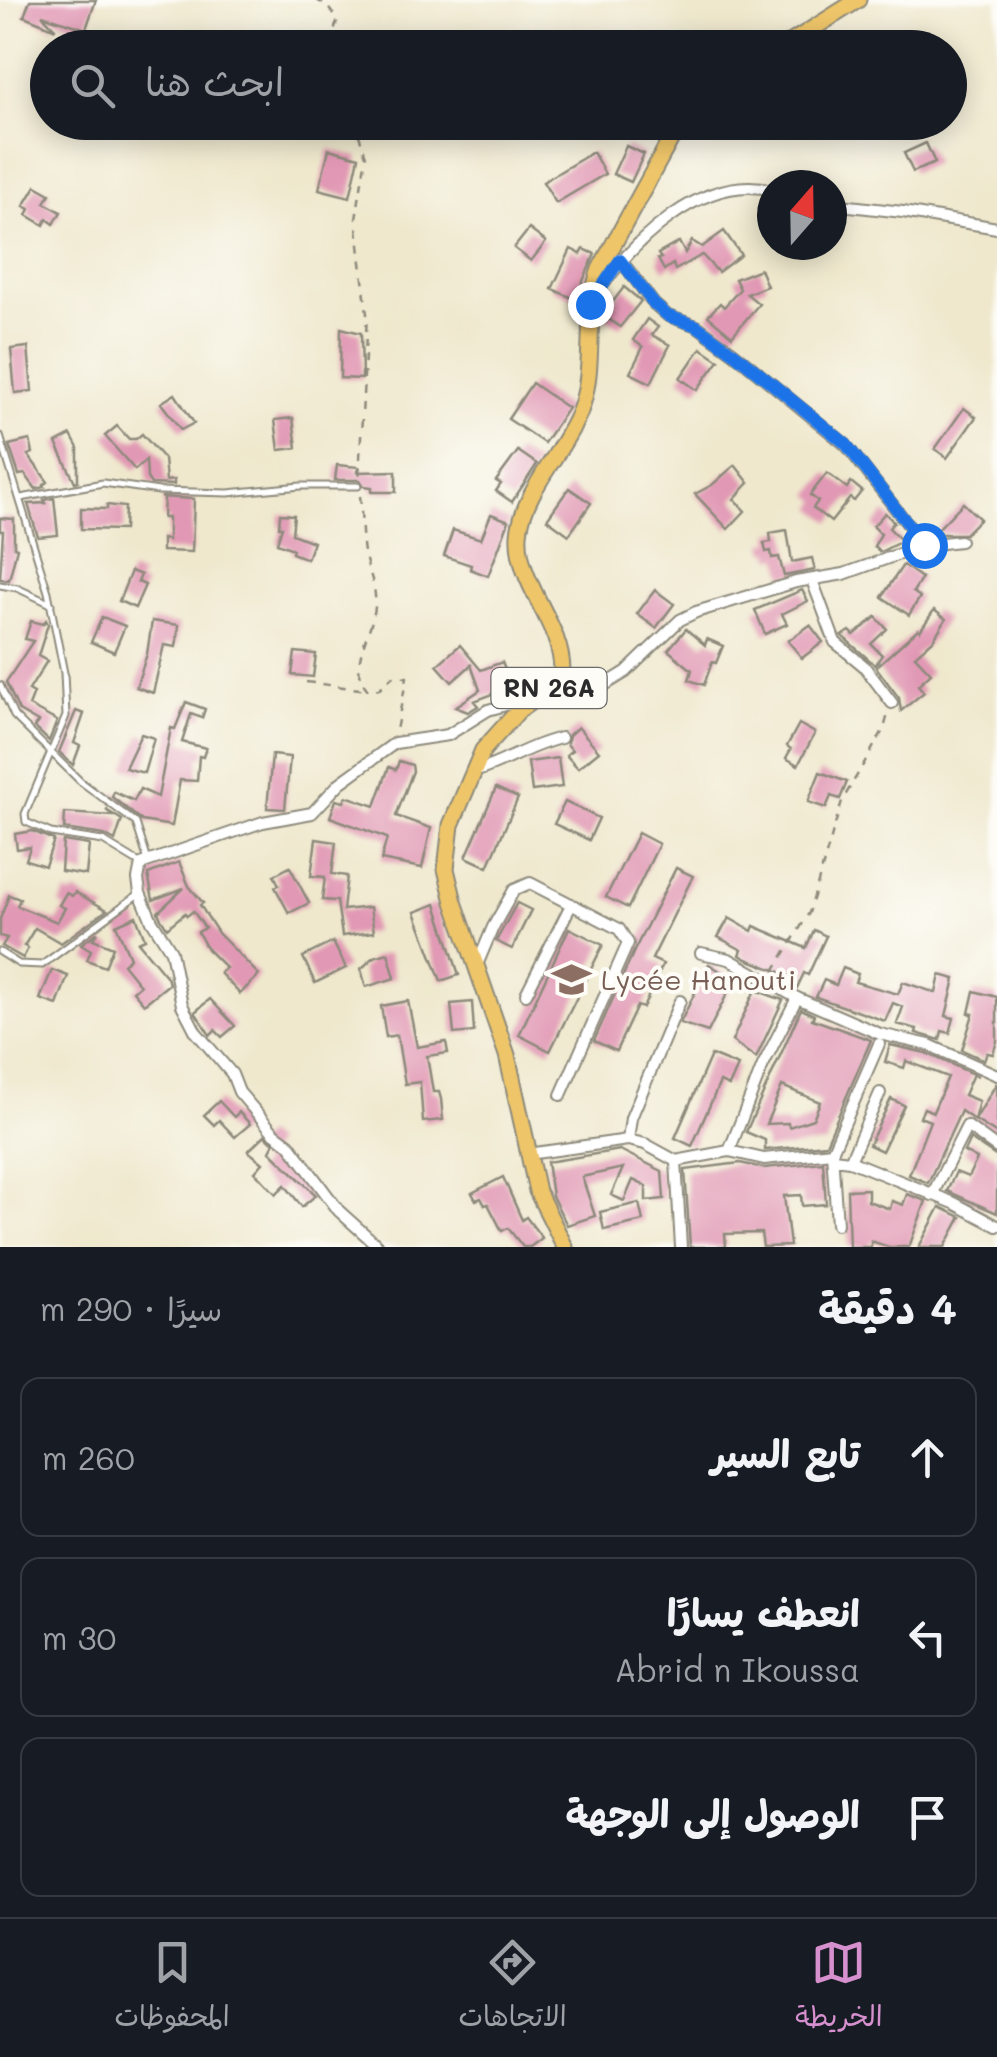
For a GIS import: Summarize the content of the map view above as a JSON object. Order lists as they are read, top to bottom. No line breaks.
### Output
{"streets":{"main road":["RN 26A"]},"places":{"school or university":["Lycée Hanouti"]},"north":"top","page":{"search":"ابحث هنا","heading":["4 دقيقة","سيرًا · 290 m"],"list":[["تابع السير","260 m"],["انعطف يسارًا","Abrid n Ikoussa","30 m"],"الوصول إلى الوجهة"],"nav":["الخريطة","الاتجاهات","المحفوظات"]}}
